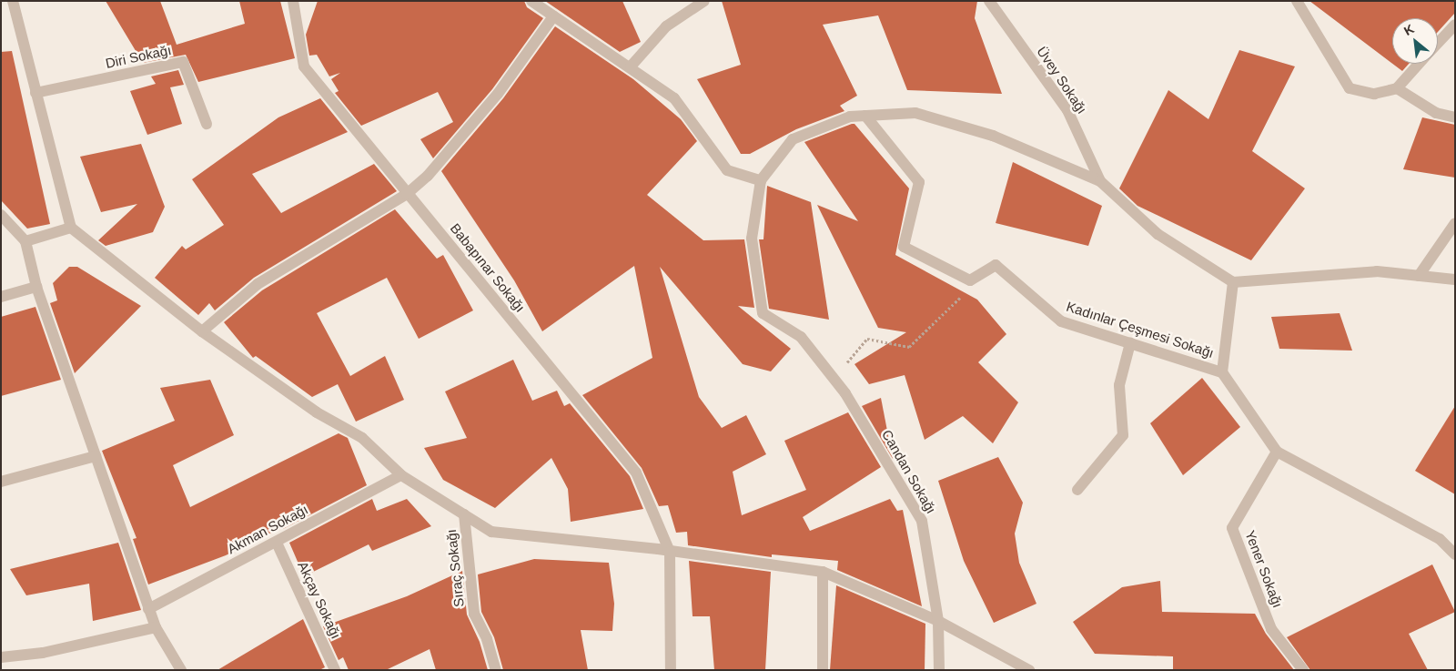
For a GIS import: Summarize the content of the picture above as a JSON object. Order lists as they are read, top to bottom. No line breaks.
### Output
{"streets":{"street":["Diri Sokağı","Üvey Sokağı","Babapınar Sokağı","Kadınlar Çeşmesi Sokağı","Candan Sokağı","Akman Sokağı","Sıraç Sokağı","Yener Sokağı","Akçay Sokağı"]},"crossings":[["Kadınlar Çeşmesi Sokağı","Yener Sokağı"],["Akman Sokağı","Akçay Sokağı"]],"north":"top left"}
